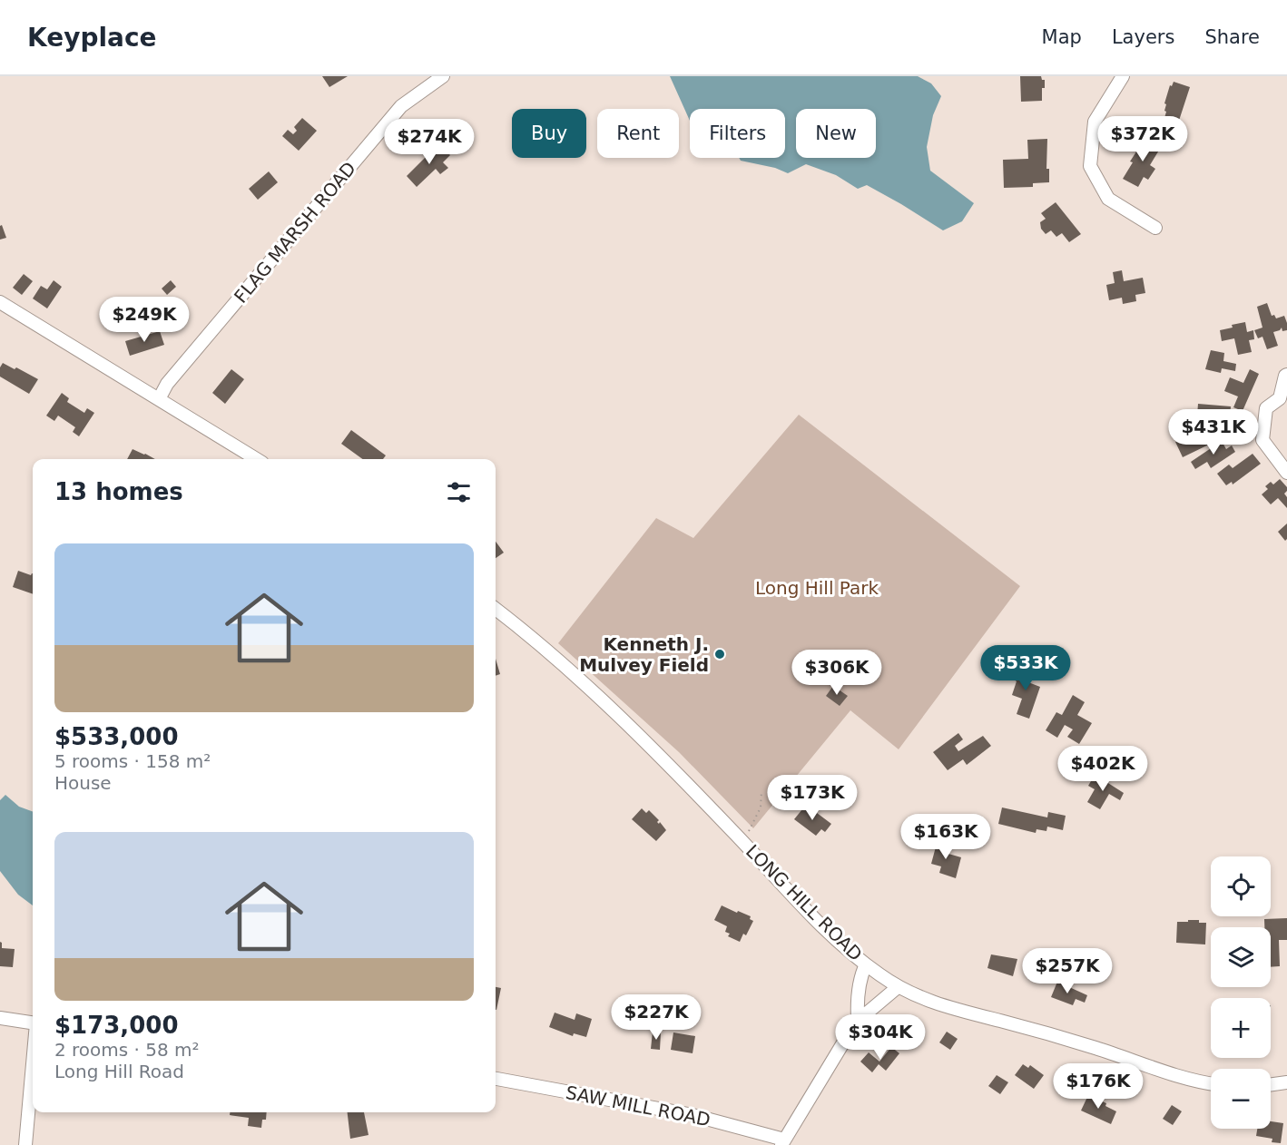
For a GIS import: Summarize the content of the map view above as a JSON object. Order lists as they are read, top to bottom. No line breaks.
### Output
{"streets":{"street":["FLAG MARSH ROAD","LONG HILL ROAD","SAW MILL ROAD"]},"parks":["Long Hill Park"],"places":["Kenneth J. Mulvey Field"],"page":{"header":"Keyplace","nav":["Map","Layers","Share"],"chip":["Buy","Rent","Filters","New"],"price":["$372K","$274K","$249K","$431K","$533K","$306K","$402K","$173K","$163K","$257K","$227K","$304K","$176K"],"heading":"13 homes","list":[{"name":"$533,000","note":"5 rooms · 158 m² · House"},{"name":"$173,000","note":"2 rooms · 58 m² · Long Hill Road"}],"map_buttons":["+","−"]}}
